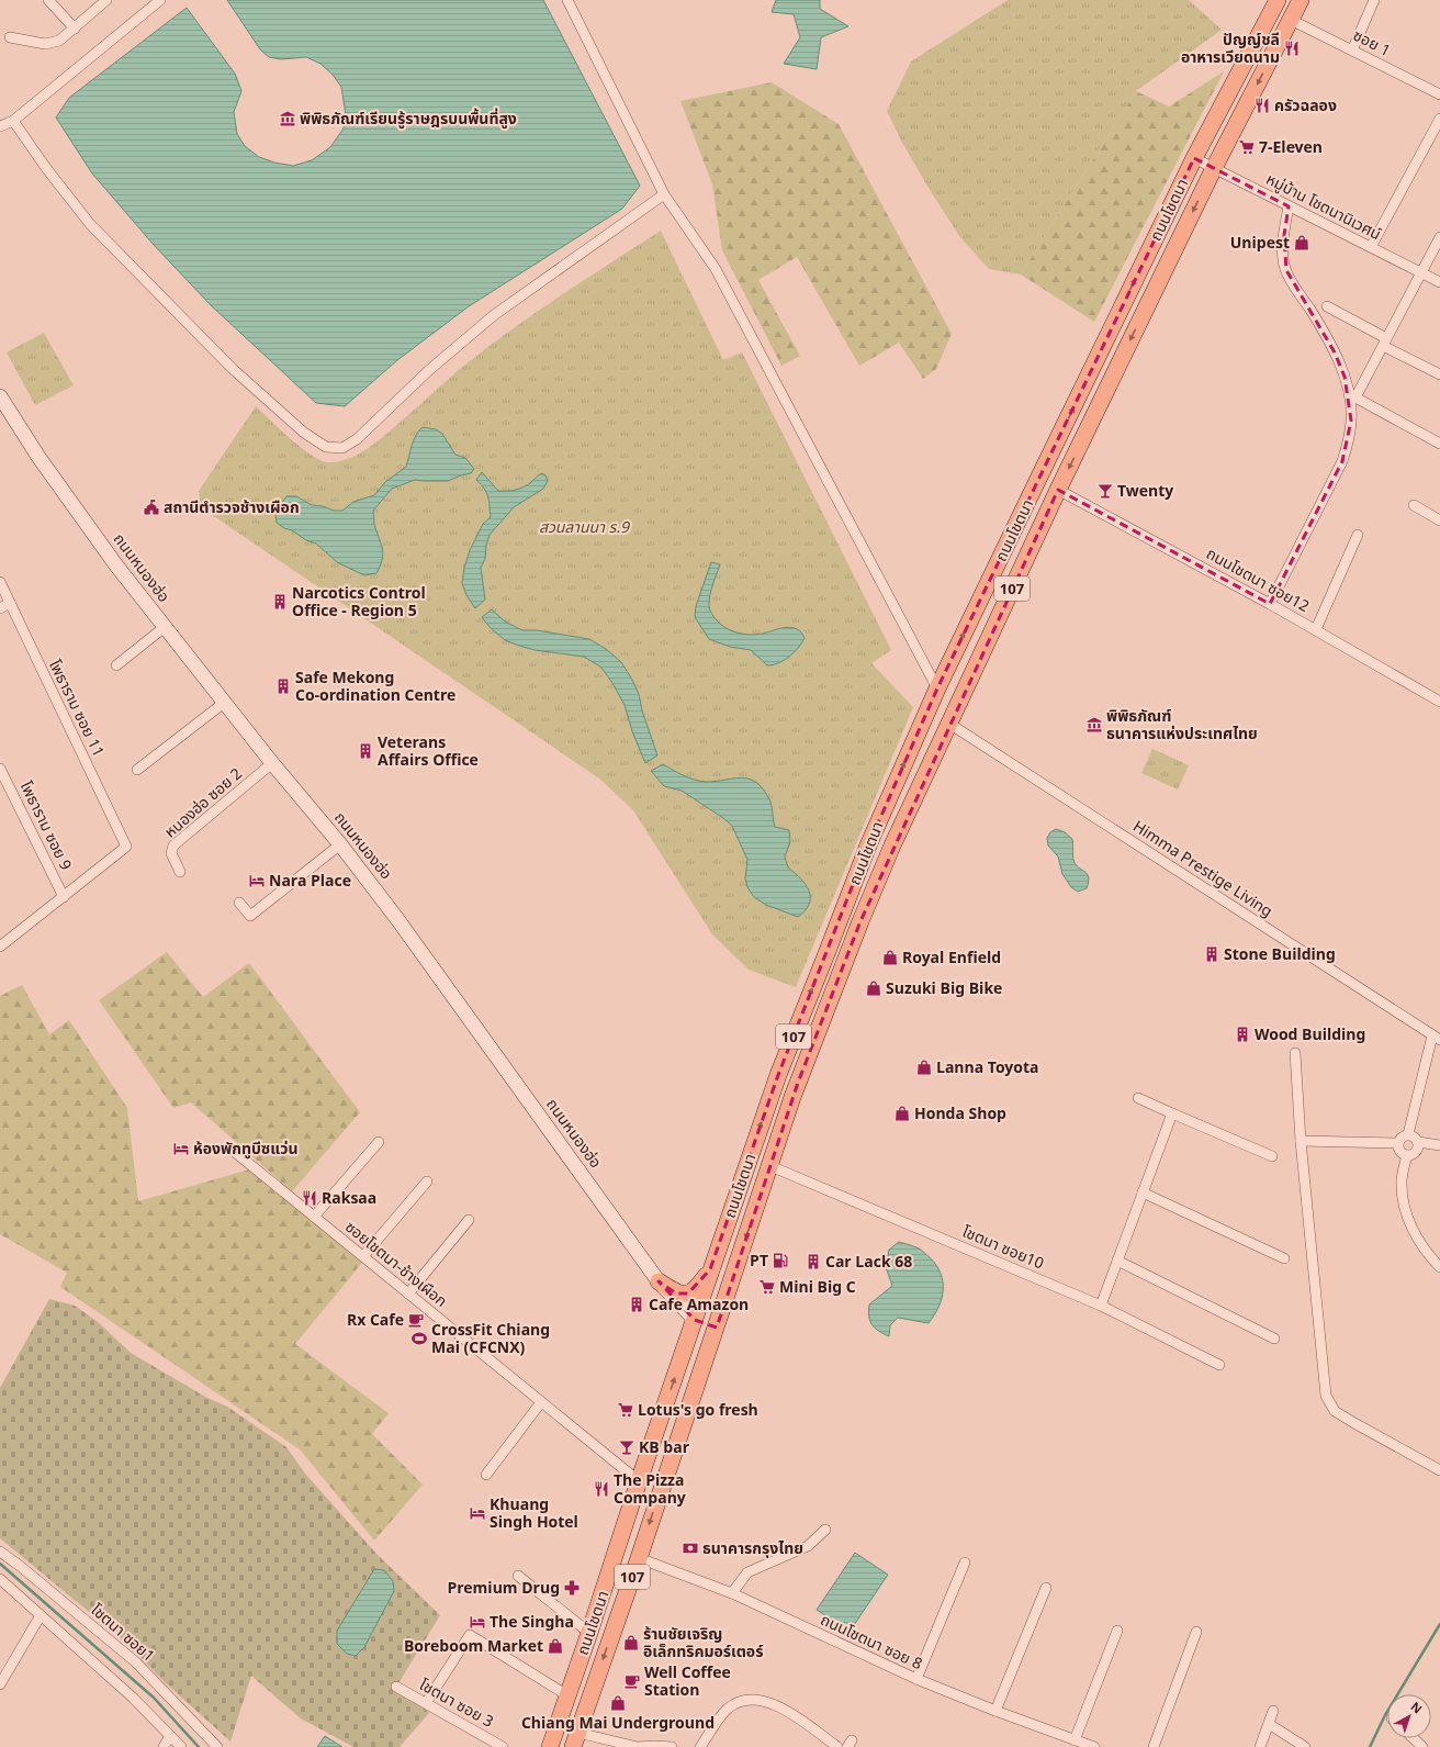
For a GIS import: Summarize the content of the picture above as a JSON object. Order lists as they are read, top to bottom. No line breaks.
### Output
{"streets":{"main road":["ถนนโชตนา","ถนนหนองฮ่อ","107"],"street":["ซอย 1","หมู่บ้าน โชตนานิเวศน์","ถนนโชตนา ซอย12","โพธาราม ซอย 11","หนองฮ่อ ซอย 2","โพธาราม ซอย 9","Himma Prestige Living","โชตนา ซอย10","ซอยโชตนา-ช้างเผือก","โชตนา ซอย1","ถนนโชตนา ซอย 8","โชตนา ซอย 3"]},"crossings":[["ซอย 1","ถนนโชตนา"],["หมู่บ้าน โชตนานิเวศน์","ถนนโชตนา"],["ถนนโชตนา","ถนนหนองฮ่อ"],["ถนนโชตนา","ถนนโชตนา ซอย12"],["ถนนโชตนา","Himma Prestige Living"],["ถนนโชตนา","โชตนา ซอย10"],["ถนนโชตนา","ซอยโชตนา-ช้างเผือก"],["ถนนโชตนา","ถนนโชตนา ซอย 8"],["ถนนหนองฮ่อ","หนองฮ่อ ซอย 2"],["โพธาราม ซอย 11","โพธาราม ซอย 9"]],"parks":["สวนลานนา ร.9"],"places":{"restaurant":["ปัญญ์ชลี อาหารเวียดนาม","ครัวฉลอง","Raksaa","The Pizza Company"],"museum":["พิพิธภัณฑ์เรียนรู้ราษฎรบนพื้นที่สูง","พิพิธภัณฑ์ ธนาคารแห่งประเทศไทย"],"supermarket":["7-Eleven","Mini Big C","Lotus's go fresh"],"shop":["Unipest","Royal Enfield","Suzuki Big Bike","Lanna Toyota","Honda Shop","ร้านชัยเจริญ อิเล็กทริคมอร์เตอร์","Boreboom Market","Chiang Mai Underground"],"bar":["Twenty","KB bar"],"public building":["สถานีตำรวจช้างเผือก"],"building":["Narcotics Control Office - Region 5","Safe Mekong Co-ordination Centre","Veterans Affairs Office","Stone Building","Wood Building","Car Lack 68","Cafe Amazon"],"hotel":["Nara Place","ห้องพักทูบีซแว่น","Khuang Singh Hotel","The Singha"],"fuel station":["PT"],"cafe":["Rx Cafe","Well Coffee Station"],"sports":["CrossFit Chiang Mai (CFCNX)"],"bank":["ธนาคารกรุงไทย"],"pharmacy":["Premium Drug"]},"north":"top right"}
